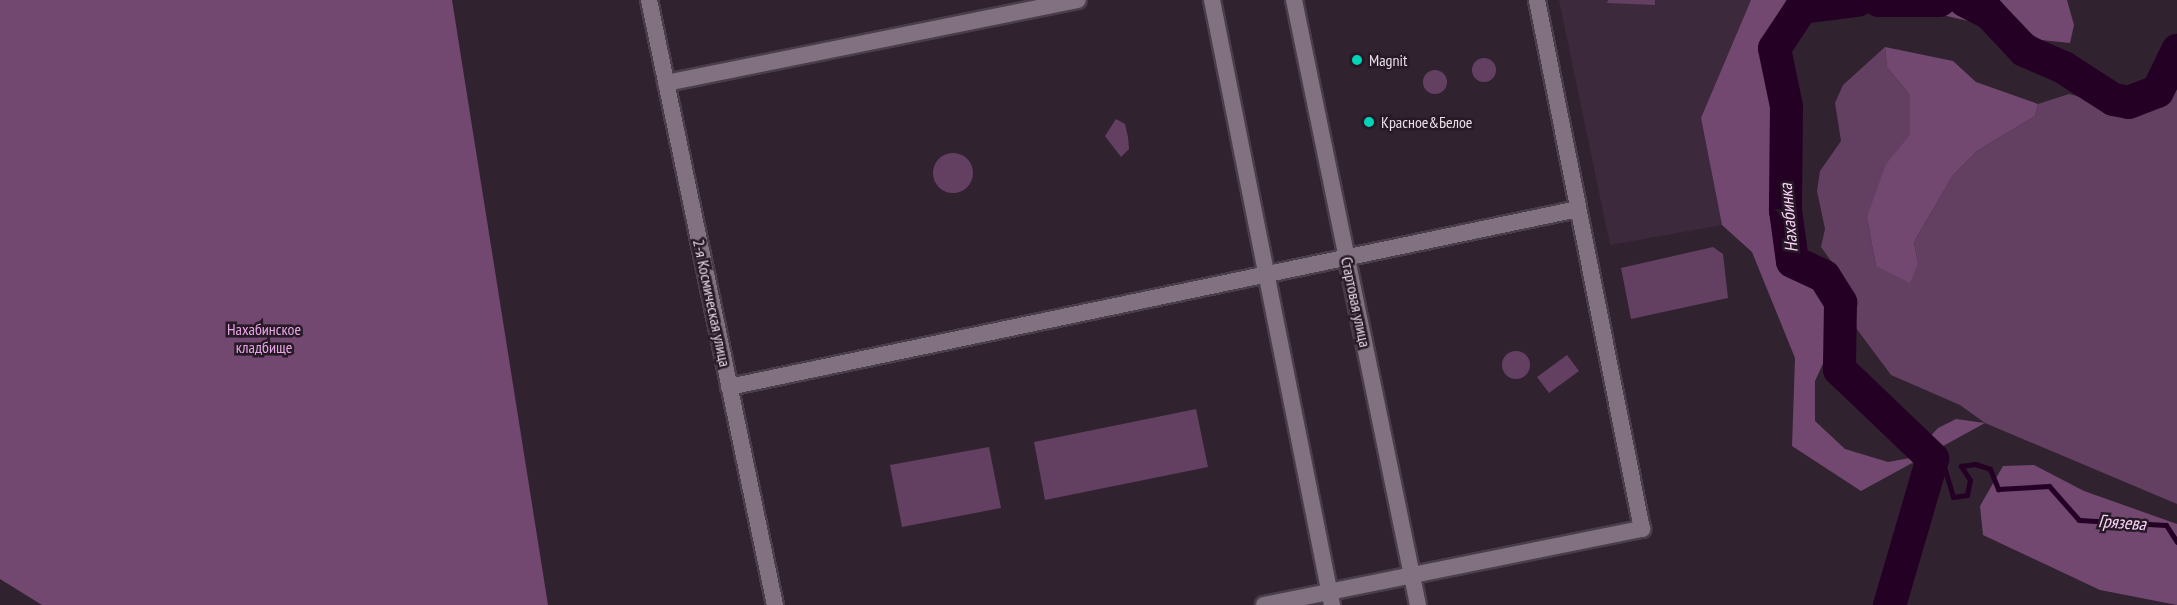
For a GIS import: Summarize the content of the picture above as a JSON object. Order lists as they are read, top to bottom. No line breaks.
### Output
{"streets":{"street":["Стартовая улица","2-я Космическая улица"]},"water":["Нахабинка","Грязева"],"parks":["Нахабинское кладбище"],"places":["Magnit","Красное&Белое"]}
